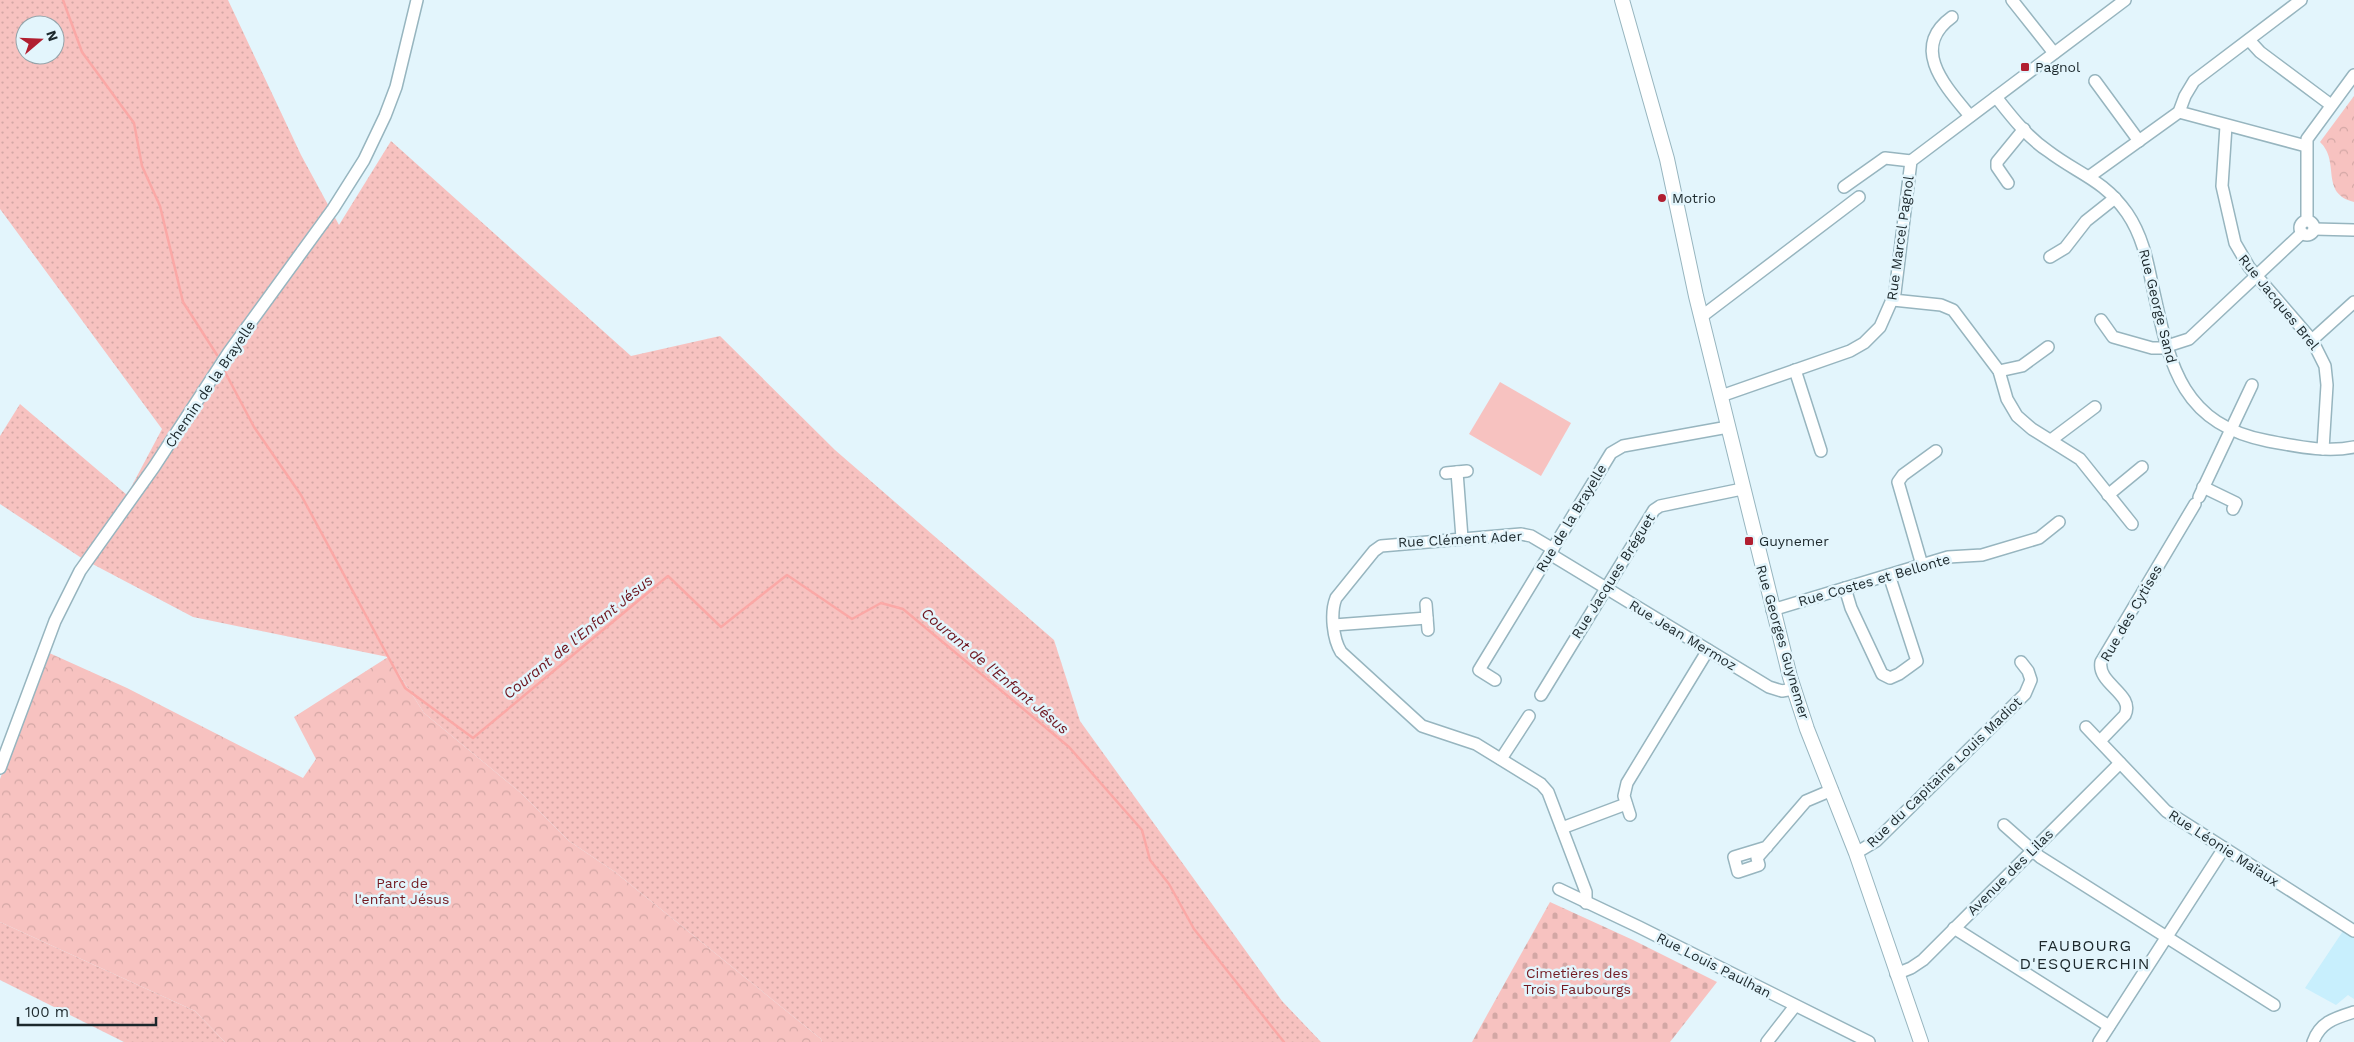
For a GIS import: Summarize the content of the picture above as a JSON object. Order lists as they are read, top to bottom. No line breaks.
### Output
{"streets":{"main road":["Rue Georges Guynemer"],"street":["Rue Marcel Pagnol","Rue Jacques Brel","Rue George Sand","Chemin de la Brayelle","Rue de la Brayelle","Rue Clément Ader","Rue Jacques Bréguet","Rue Costes et Bellonte","Rue des Cytises","Rue Jean Mermoz","Rue du Capitaine Louis Madiot","Rue Léonie Maïaux","Avenue des Lilas","Rue Louis Paulhan"]},"crossings":[["Rue Marcel Pagnol","Rue George Sand"],["Rue Marcel Pagnol","Rue Georges Guynemer"],["Rue Jacques Brel","Rue George Sand"],["Rue de la Brayelle","Rue Clément Ader"],["Rue de la Brayelle","Rue Jean Mermoz"],["Rue de la Brayelle","Rue Georges Guynemer"],["Rue Clément Ader","Rue Jean Mermoz"],["Rue Clément Ader","Rue Louis Paulhan"],["Rue Jacques Bréguet","Rue Jean Mermoz"],["Rue Jacques Bréguet","Rue Georges Guynemer"],["Rue Costes et Bellonte","Rue Georges Guynemer"],["Rue des Cytises","Rue Léonie Maïaux"],["Rue Jean Mermoz","Rue Georges Guynemer"],["Rue Georges Guynemer","Rue du Capitaine Louis Madiot"],["Rue Georges Guynemer","Avenue des Lilas"],["Rue Léonie Maïaux","Avenue des Lilas"]],"districts":["FAUBOURG D'ESQUERCHIN"],"water":["Courant de l'Enfant Jésus"],"parks":["Parc de l'enfant Jésus","Cimetières des Trois Faubourgs"],"places":{"transit":["Pagnol","Guynemer"],"other":["Motrio"]},"scale_bar":"100 m","north":"right"}
